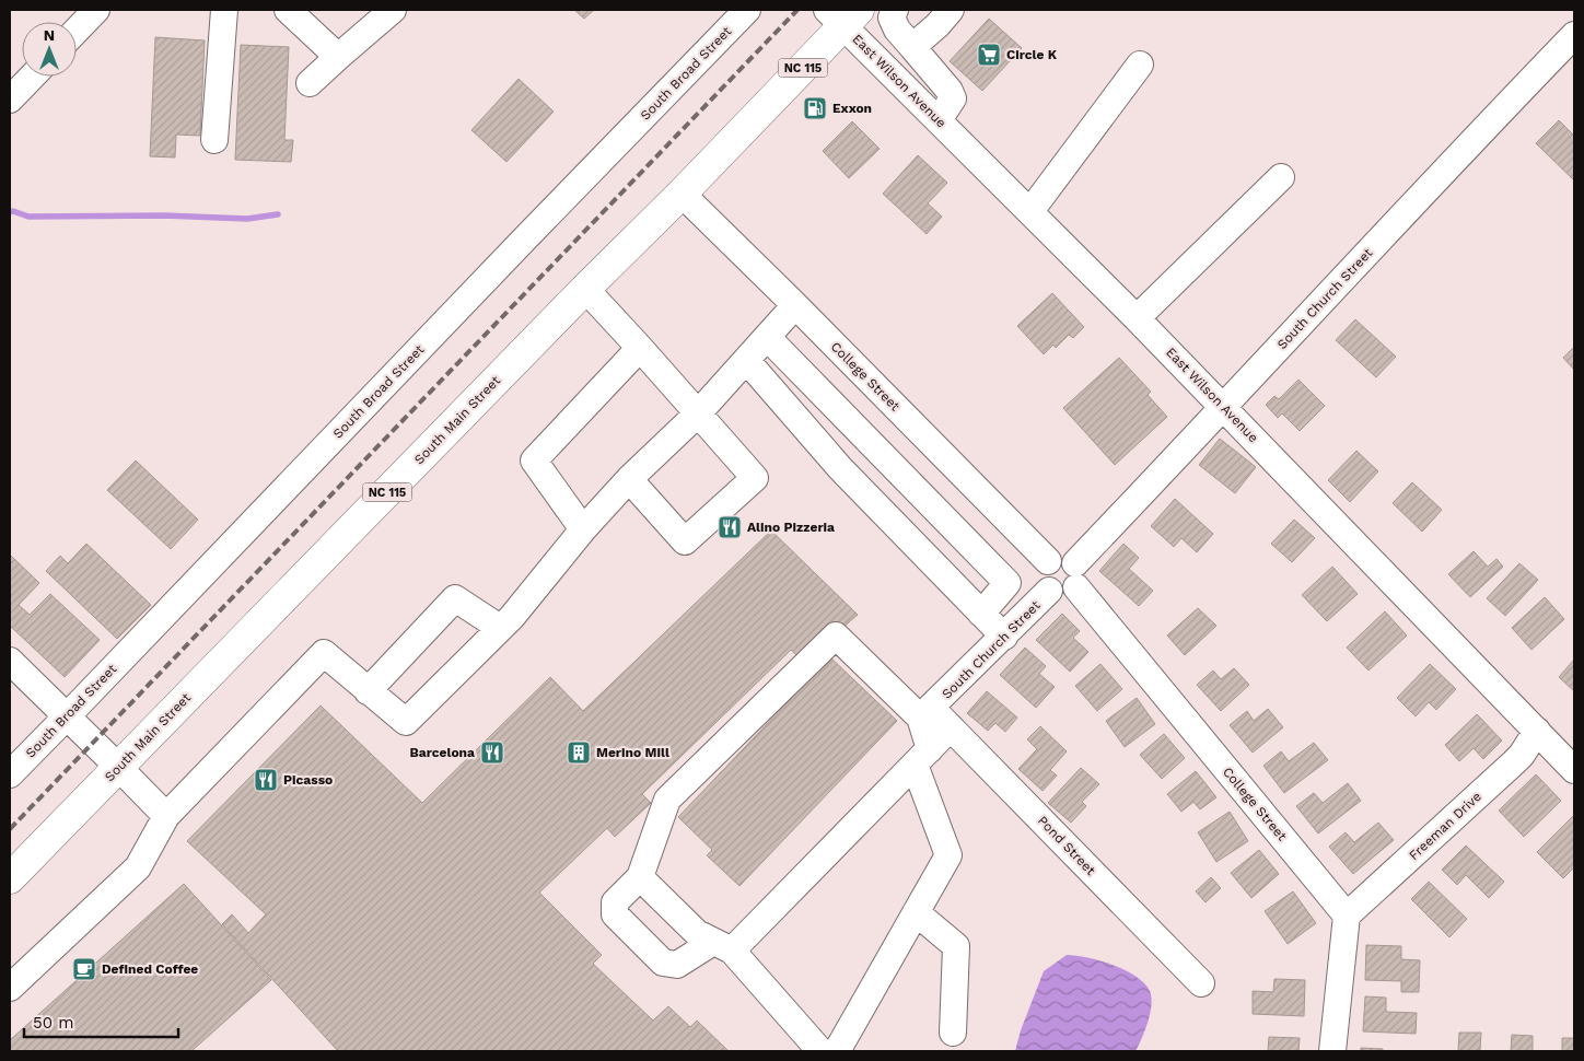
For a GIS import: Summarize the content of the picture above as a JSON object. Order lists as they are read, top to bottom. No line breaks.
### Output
{"streets":{"main road":["NC 115","South Main Street"],"street":["South Broad Street","East Wilson Avenue","South Church Street","College Street","Freeman Drive","Pond Street"]},"crossings":[["East Wilson Avenue","South Church Street"],["East Wilson Avenue","South Main Street"],["East Wilson Avenue","Freeman Drive"],["South Church Street","College Street"],["South Church Street","Pond Street"],["College Street","South Main Street"],["College Street","Freeman Drive"]],"places":{"supermarket":["Circle K"],"fuel station":["Exxon"],"restaurant":["Alino Pizzeria","Barcelona","Picasso"],"building":["Merino Mill"],"cafe":["Defined Coffee"]},"scale_bar":"50 m","north":"top"}
